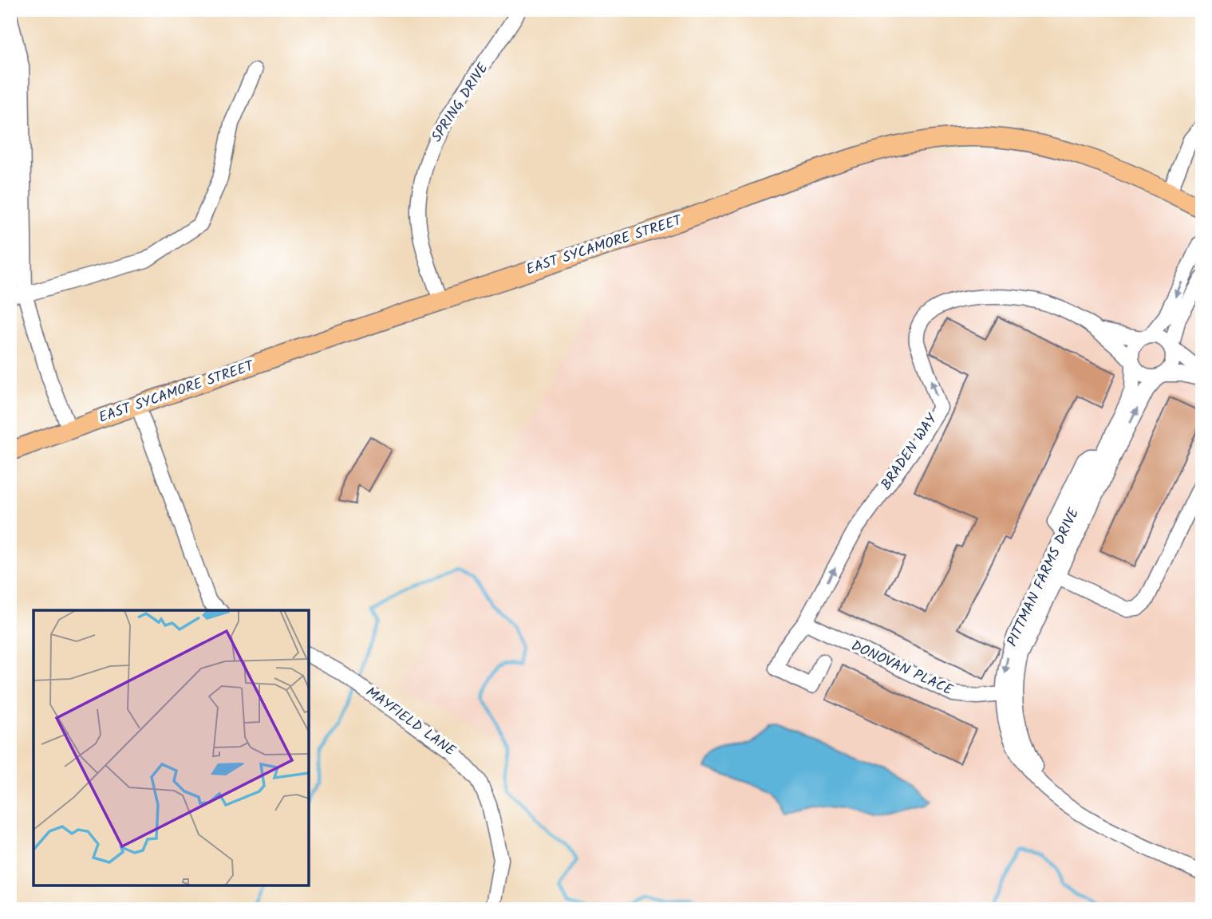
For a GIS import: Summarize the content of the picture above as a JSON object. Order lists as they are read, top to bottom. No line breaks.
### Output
{"streets":{"main road":["EAST SYCAMORE STREET"],"street":["SPRING DRIVE","BRADEN WAY","PITTMAN FARMS DRIVE","DONOVAN PLACE","MAYFIELD LANE"]},"crossings":[["SPRING DRIVE","EAST SYCAMORE STREET"],["BRADEN WAY","PITTMAN FARMS DRIVE"],["BRADEN WAY","DONOVAN PLACE"],["PITTMAN FARMS DRIVE","DONOVAN PLACE"]]}
